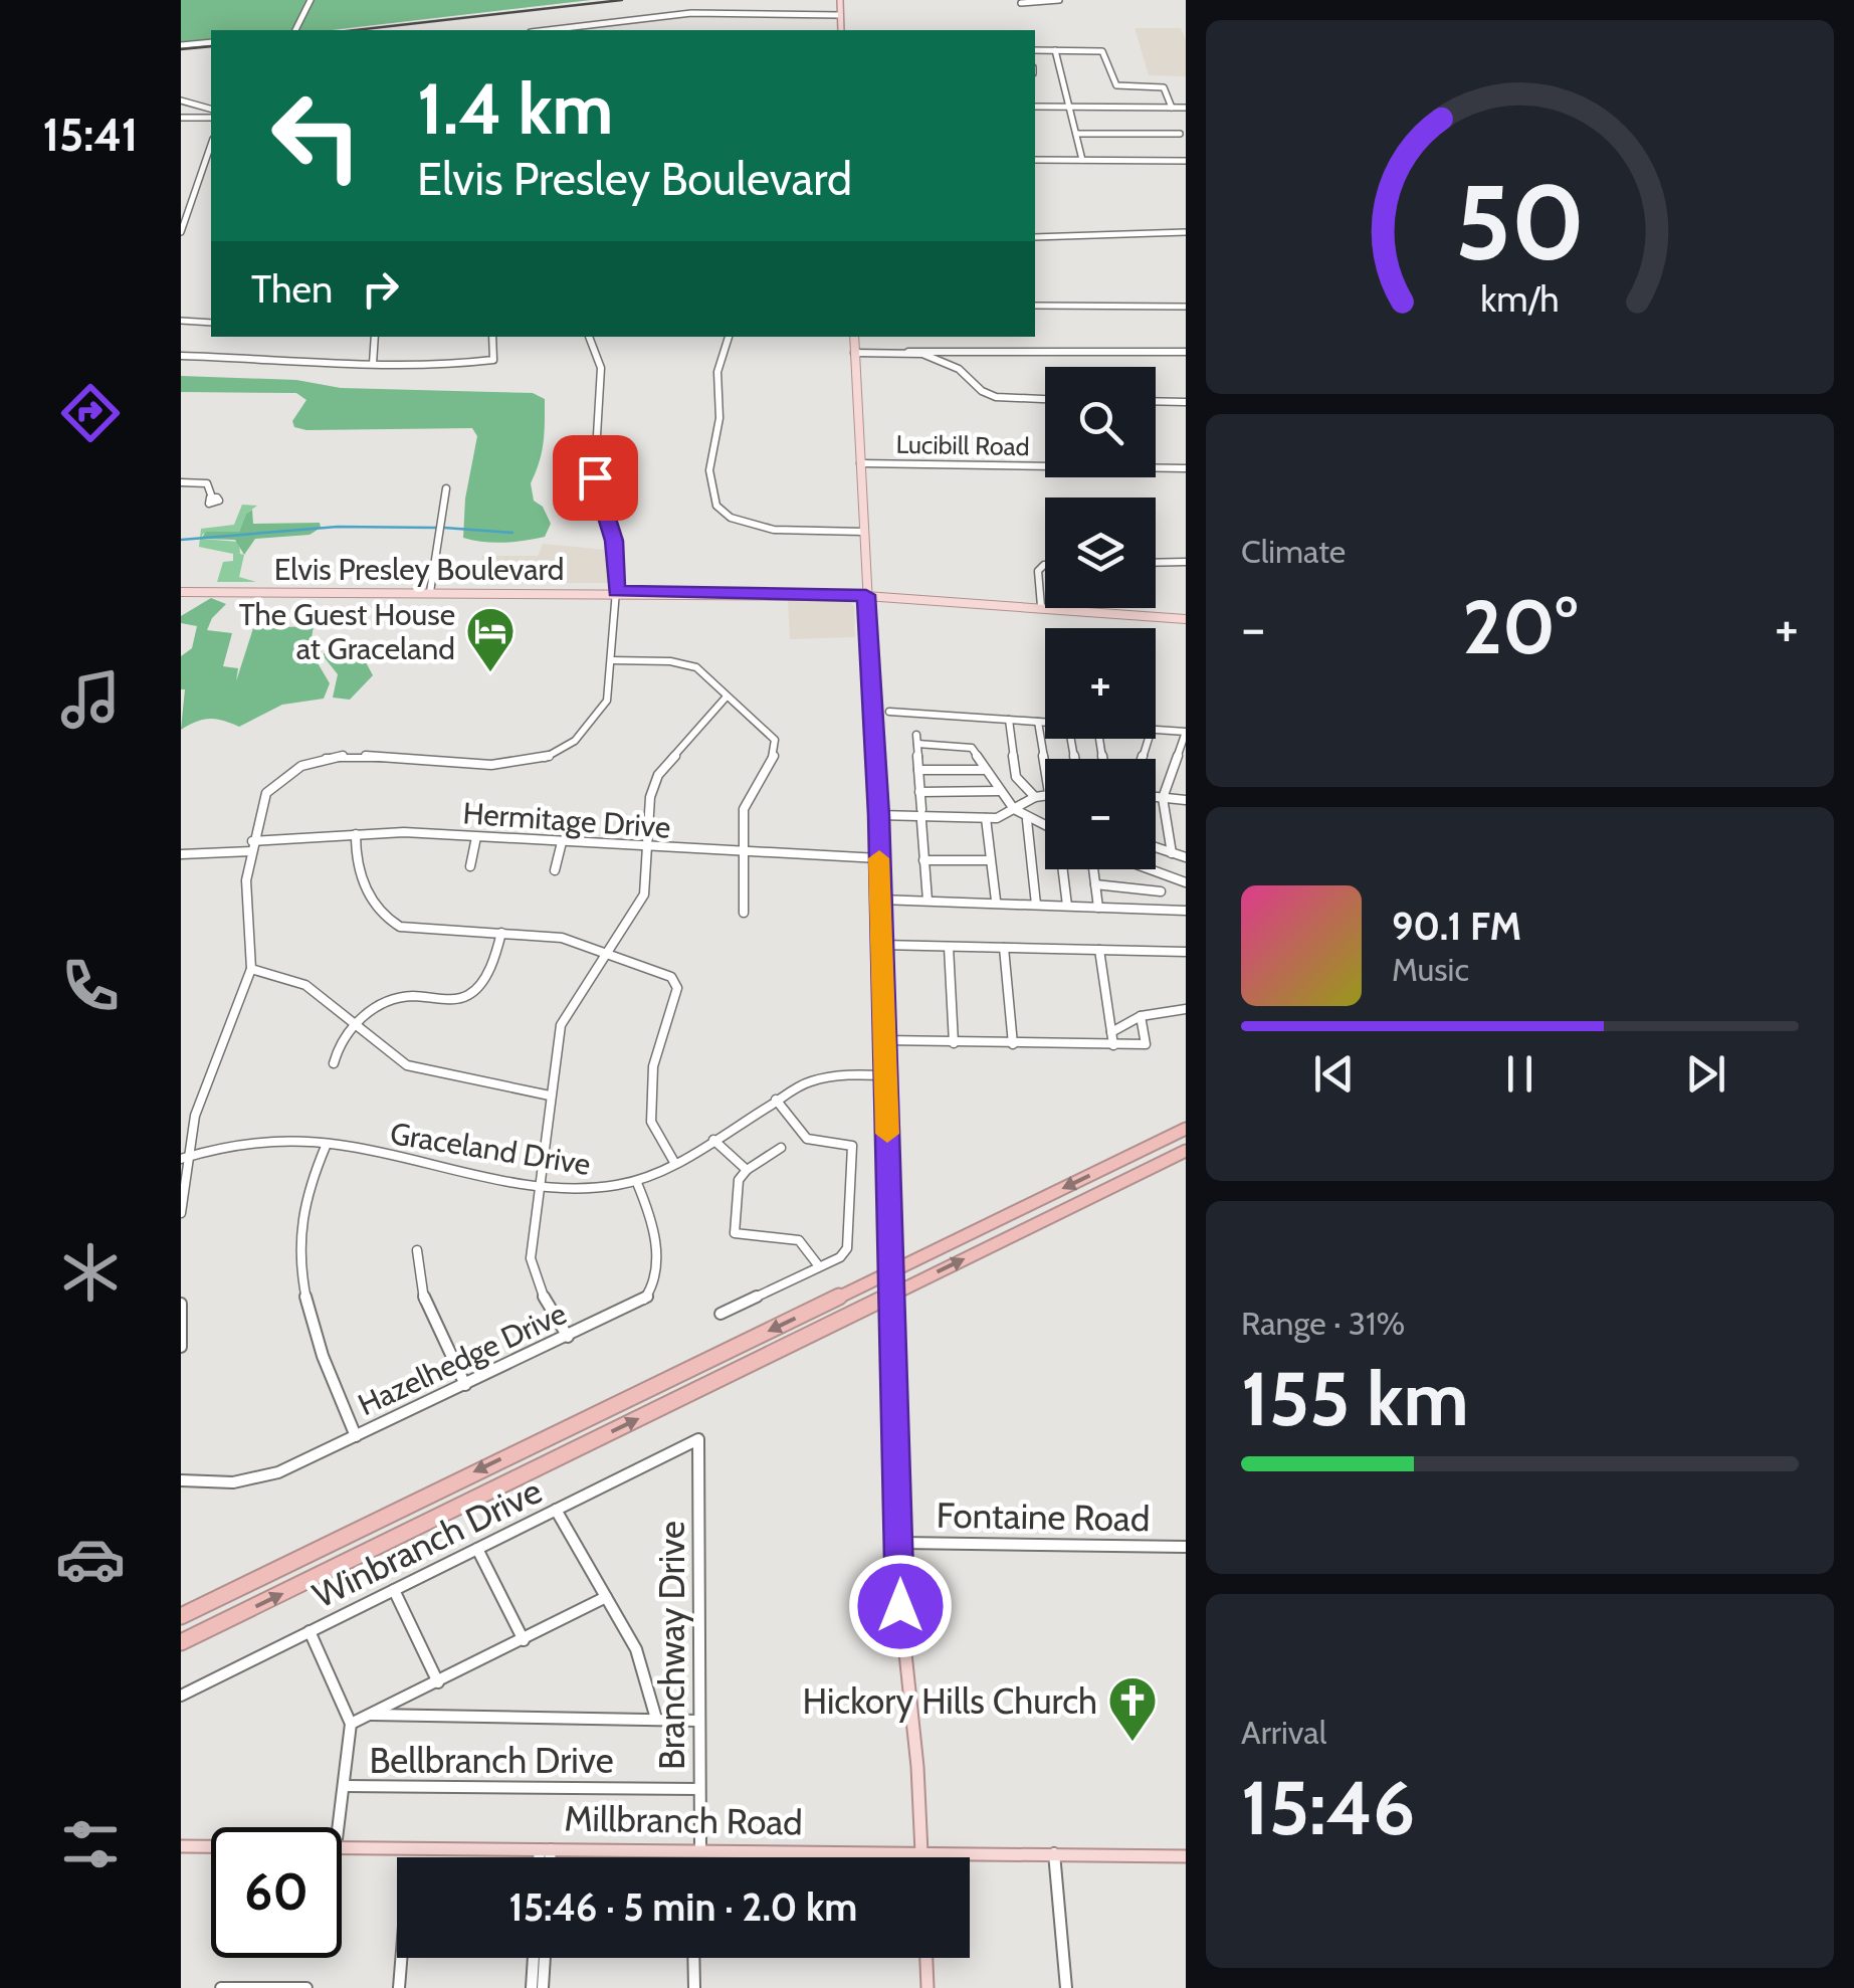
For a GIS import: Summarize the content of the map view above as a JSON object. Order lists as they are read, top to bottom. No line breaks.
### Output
{"streets":{"main road":["Elvis Presley Boulevard","Millbranch Road"],"street":["Lucibill Road","Hermitage Drive","Graceland Drive","Hazelhedge Drive","Fontaine Road","Winbranch Drive","Branchway Drive","Bellbranch Drive"]},"crossings":[["Graceland Drive","Hazelhedge Drive"],["Winbranch Drive","Branchway Drive"],["Branchway Drive","Bellbranch Drive"],["Branchway Drive","Millbranch Road"]],"places":{"hotel":["The Guest House at Graceland"],"church":["Hickory Hills Church"]},"page":{"tabs":"15:41","turn":["1.4 km","Elvis Presley Boulevard"],"then":"Then","map_buttons":["+","−"],"tile":["Climate",["Range · 31%","155 km"],["Arrival","15:46"]],"heat":["−","20°","+"],"song":["90.1 FM","Music"],"limit":"60","trip":"15:46 · 5 min · 2.0 km","gauge":["50","km/h"]}}
